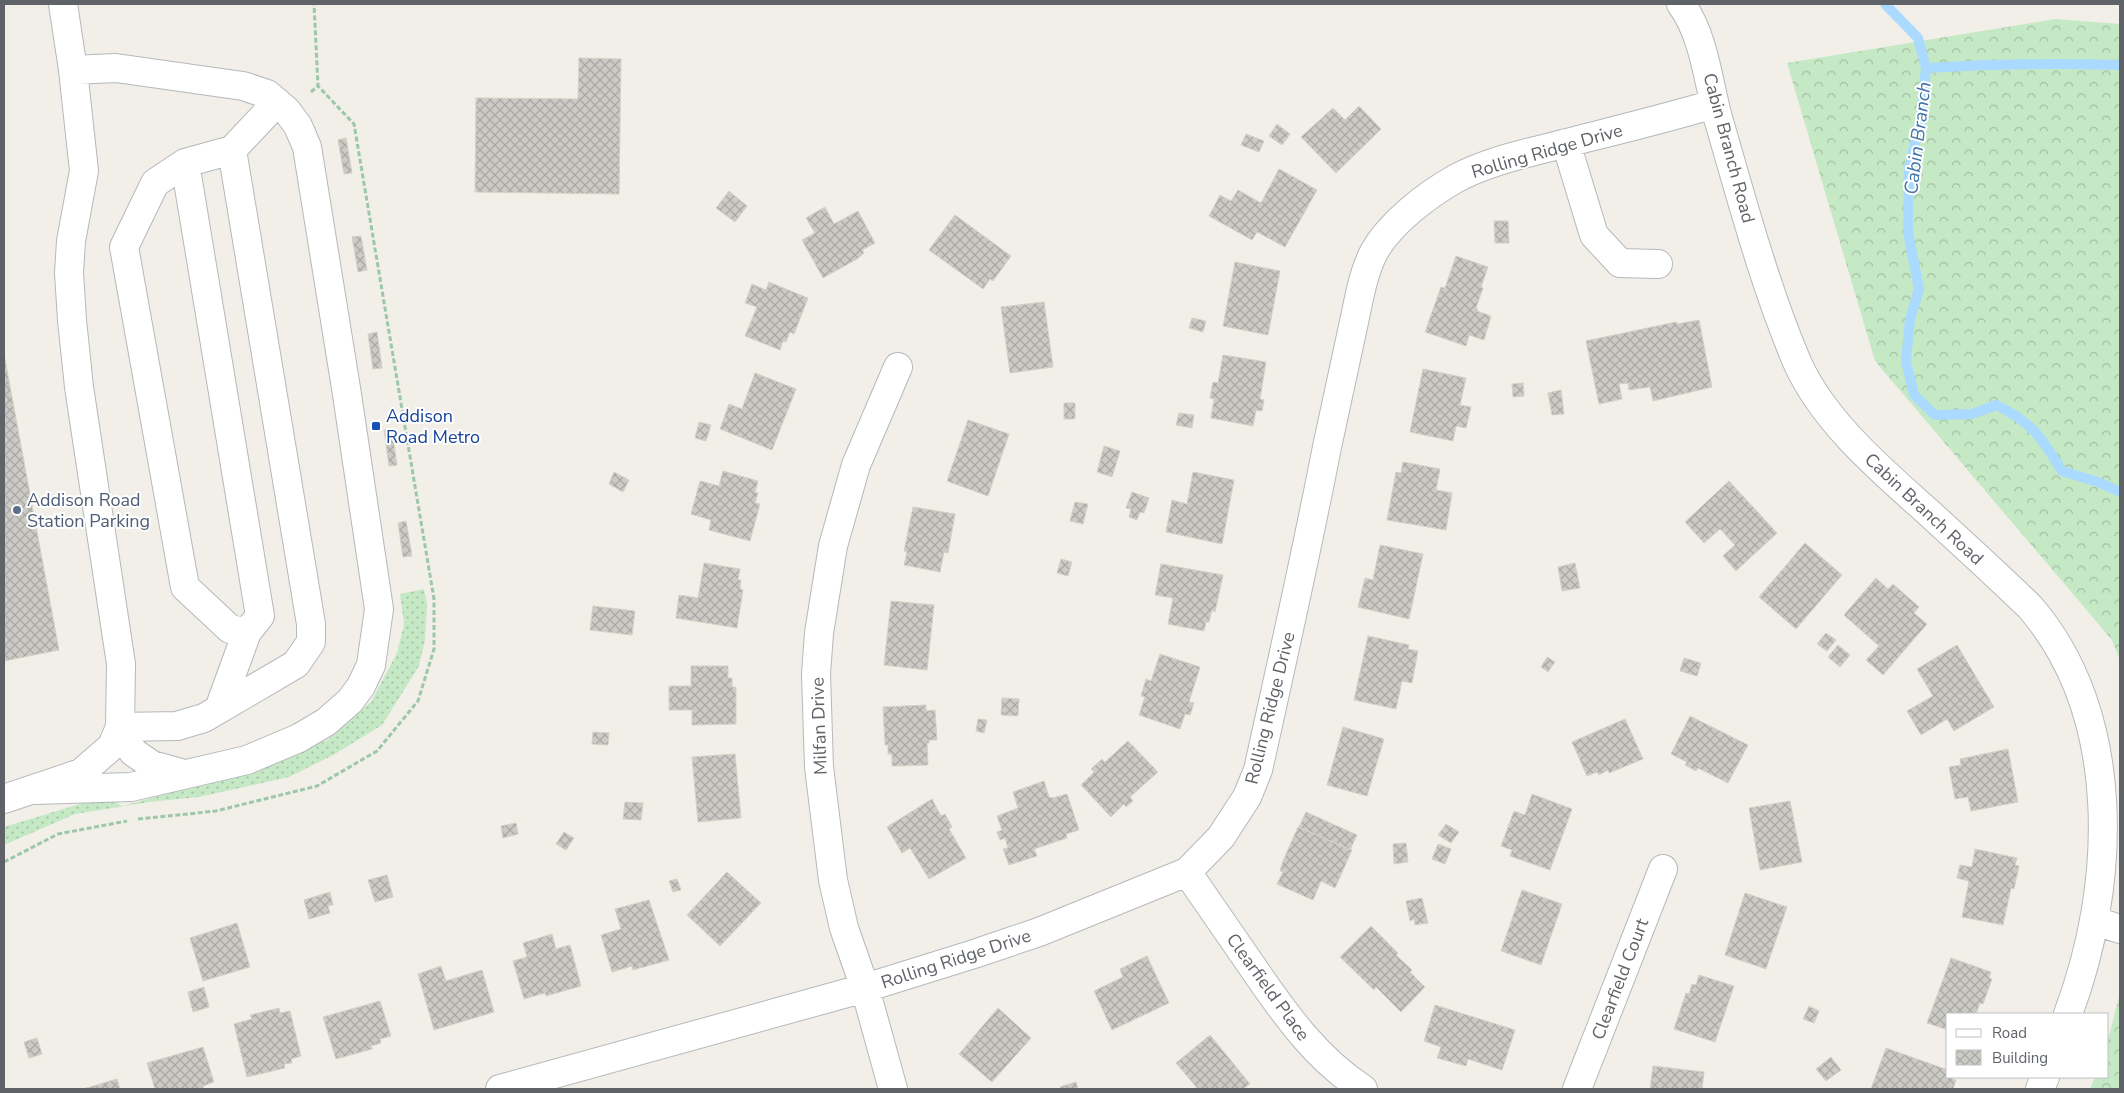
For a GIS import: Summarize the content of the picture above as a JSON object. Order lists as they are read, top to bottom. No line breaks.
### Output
{"streets":{"street":["Cabin Branch Road","Rolling Ridge Drive","Milfan Drive","Clearfield Court","Clearfield Place"]},"crossings":[["Cabin Branch Road","Rolling Ridge Drive"],["Rolling Ridge Drive","Milfan Drive"],["Rolling Ridge Drive","Clearfield Place"]],"water":["Cabin Branch"],"places":{"transit":["Addison Road Metro"],"other":["Addison Road Station Parking"]},"legend":["Road","Building"]}
